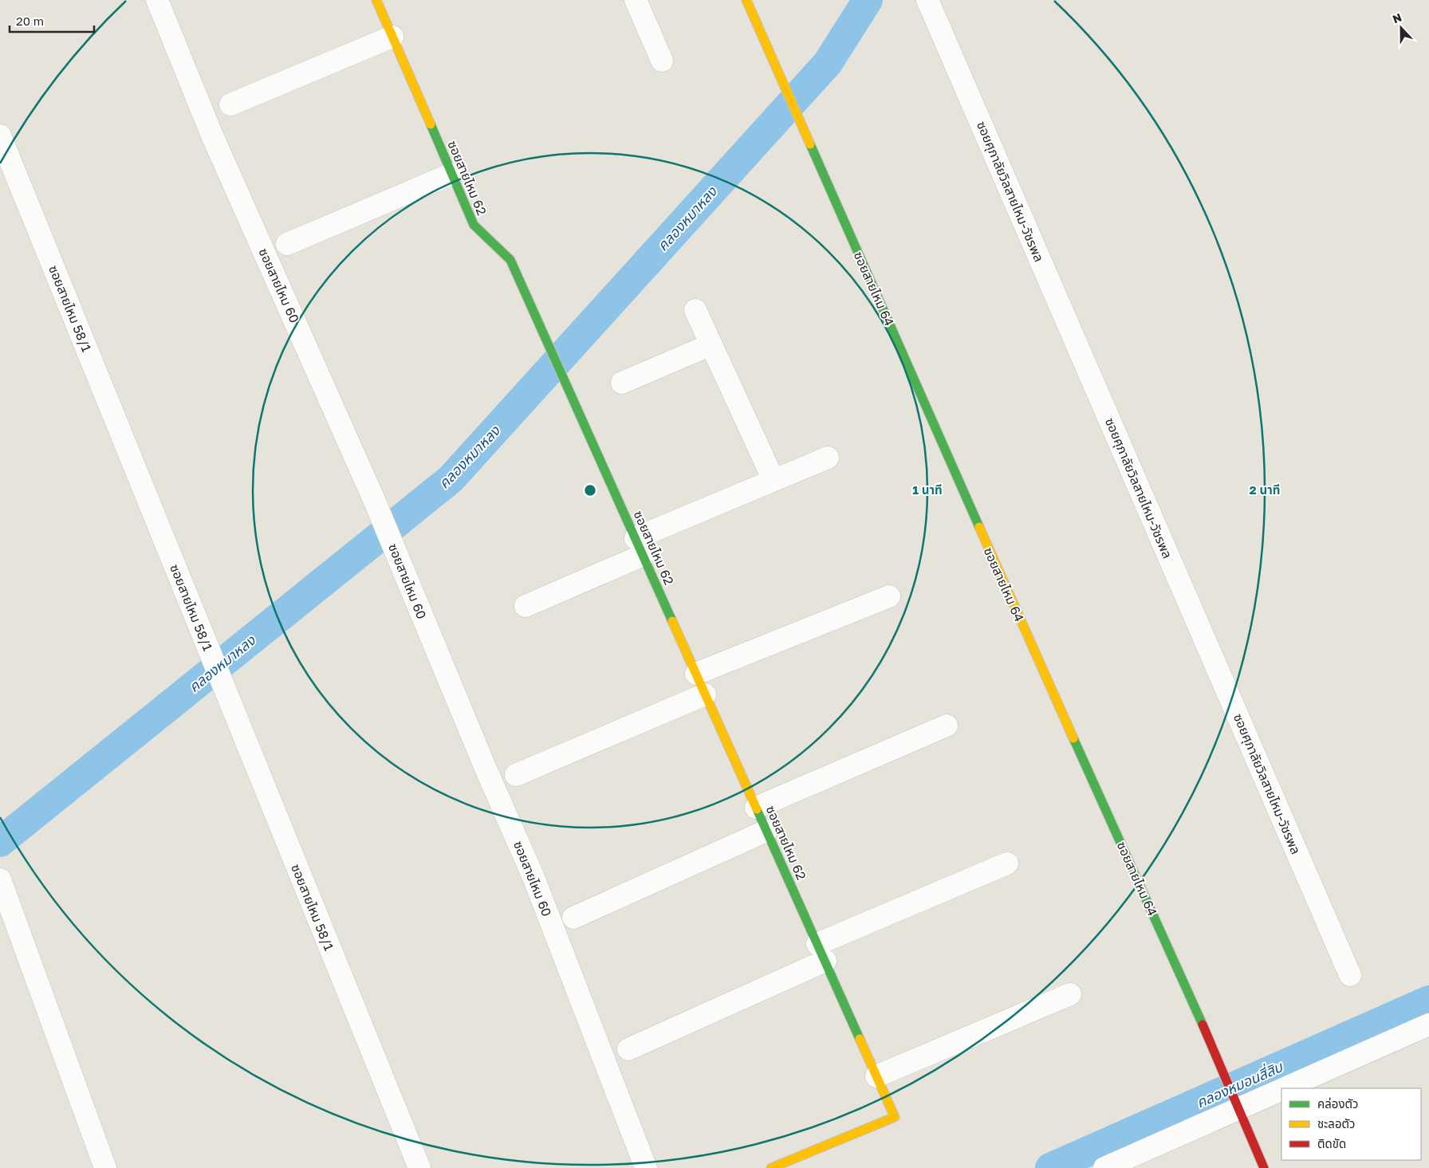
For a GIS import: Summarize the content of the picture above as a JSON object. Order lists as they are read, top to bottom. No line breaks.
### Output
{"streets":{"street":["ซอยสายไหม 62","ซอยศุภาลัยวิลสายไหม-วัชรพล","ซอยสายไหม 60","ซอยสายไหม 64","ซอยสายไหม 58/1"]},"water":["คลองหมาหลง","คลองหมอนสี่สิบ"],"legend":["คล่องตัว","ชะลอตัว","ติดขัด"],"scale_bar":"20 m","north":"top","rings":["1 นาที","2 นาที"]}
